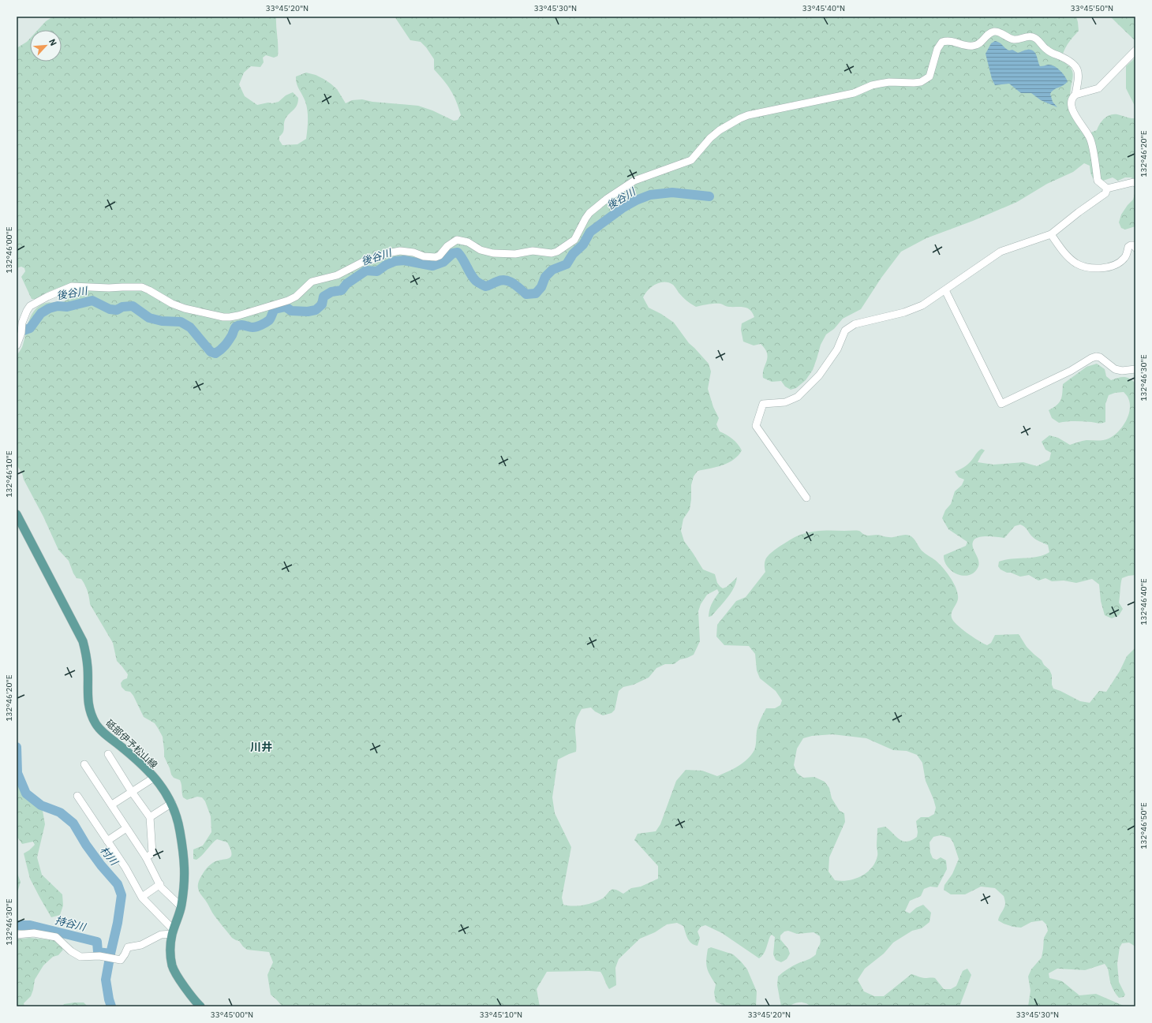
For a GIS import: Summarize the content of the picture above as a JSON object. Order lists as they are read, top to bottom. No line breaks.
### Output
{"streets":{"main road":["砥部伊予松山線"]},"districts":["川井"],"water":["後谷川","村川","持谷川"],"north":"top right","coordinates":["33°45'20\"N","33°45'30\"N","33°45'40\"N","33°45'50\"N","132°46'20\"E","132°46'00\"E","132°46'30\"E","132°46'10\"E","132°46'40\"E","132°46'50\"E","33°45'00\"N","33°45'10\"N"]}
